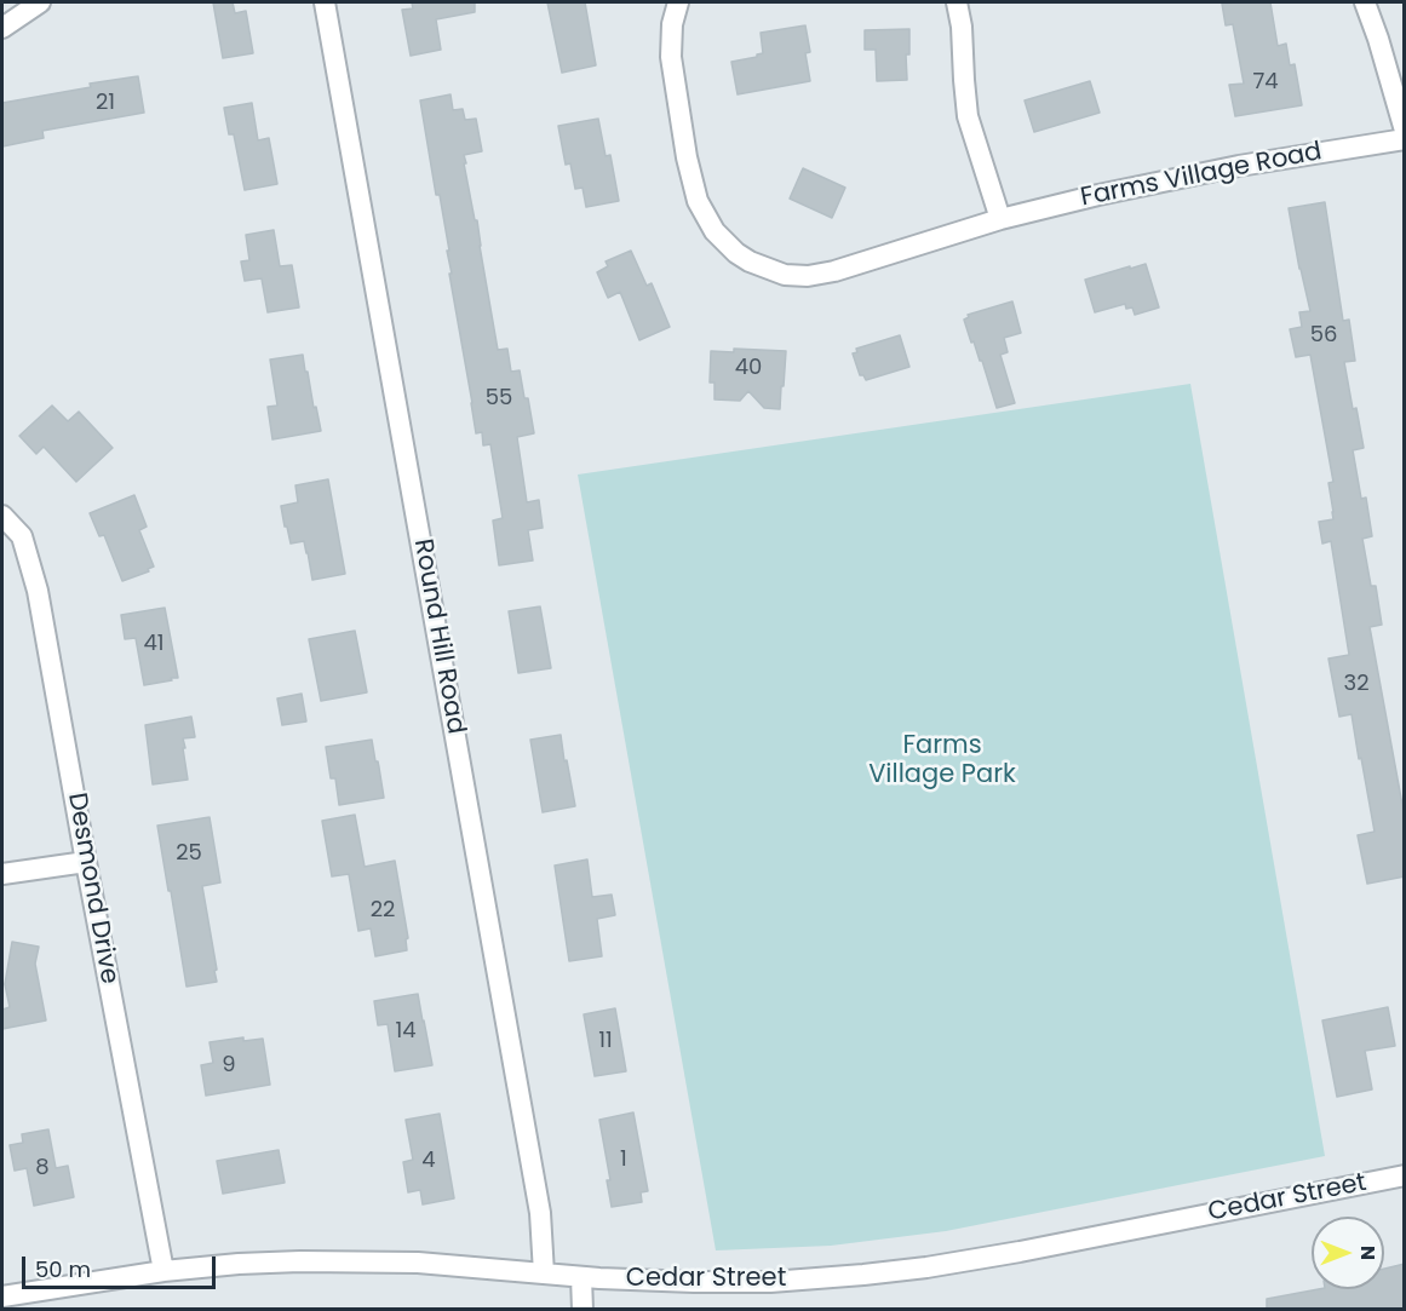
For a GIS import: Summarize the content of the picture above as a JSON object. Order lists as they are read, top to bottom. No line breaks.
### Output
{"streets":{"street":["Farms Village Road","Round Hill Road","Desmond Drive","Cedar Street"]},"crossings":[["Round Hill Road","Cedar Street"],["Desmond Drive","Cedar Street"]],"parks":["Farms Village Park"],"house_numbers":["74","21","56","40","55","41","32","25","22","14","11","9","1","4","8"],"scale_bar":"50 m","north":"right"}
